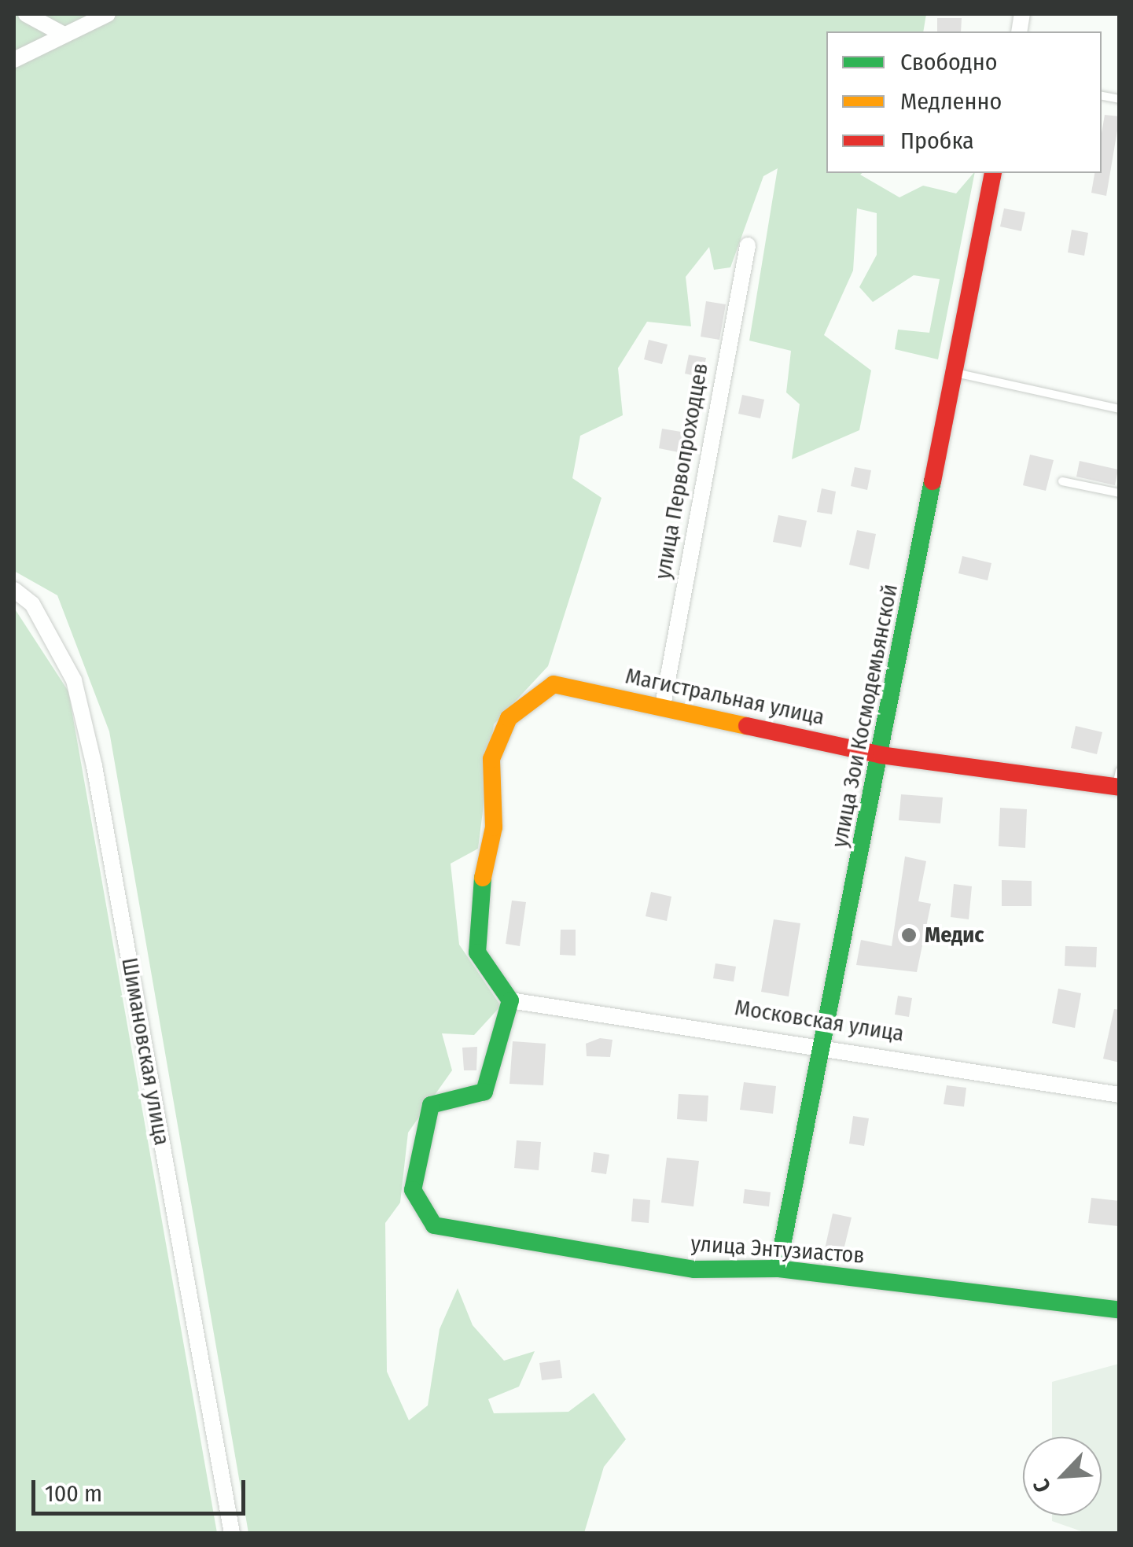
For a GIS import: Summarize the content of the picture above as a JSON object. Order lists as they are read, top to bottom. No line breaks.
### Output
{"streets":{"street":["улица Первопроходцев","Магистральная улица","улица Зои Космодемьянской","Московская улица","Шимановская улица","улица Энтузиастов"]},"crossings":[["улица Первопроходцев","Магистральная улица"],["Магистральная улица","улица Зои Космодемьянской"],["Магистральная улица","Московская улица"],["Магистральная улица","улица Энтузиастов"],["улица Зои Космодемьянской","Московская улица"],["улица Зои Космодемьянской","улица Энтузиастов"],["Московская улица","улица Энтузиастов"]],"places":["Медис"],"legend":["Свободно","Медленно","Пробка"],"scale_bar":"100 m","north":"bottom left"}
